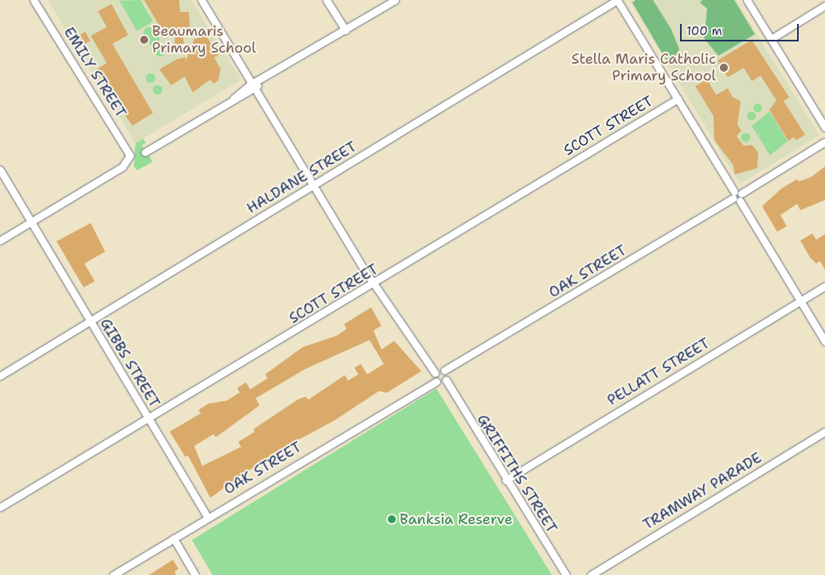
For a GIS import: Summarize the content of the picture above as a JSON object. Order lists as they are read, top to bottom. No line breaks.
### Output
{"streets":{"street":["EMILY STREET","SCOTT STREET","HALDANE STREET","OAK STREET","GIBBS STREET","PELLATT STREET","GRIFFITHS STREET","TRAMWAY PARADE"]},"crossings":[["EMILY STREET","GIBBS STREET"],["SCOTT STREET","GIBBS STREET"],["SCOTT STREET","GRIFFITHS STREET"],["HALDANE STREET","GIBBS STREET"],["HALDANE STREET","GRIFFITHS STREET"],["OAK STREET","GIBBS STREET"],["OAK STREET","GRIFFITHS STREET"],["PELLATT STREET","GRIFFITHS STREET"]],"places":["Beaumaris Primary School","Stella Maris Catholic Primary School","Banksia Reserve"],"scale_bar":"100 m"}
